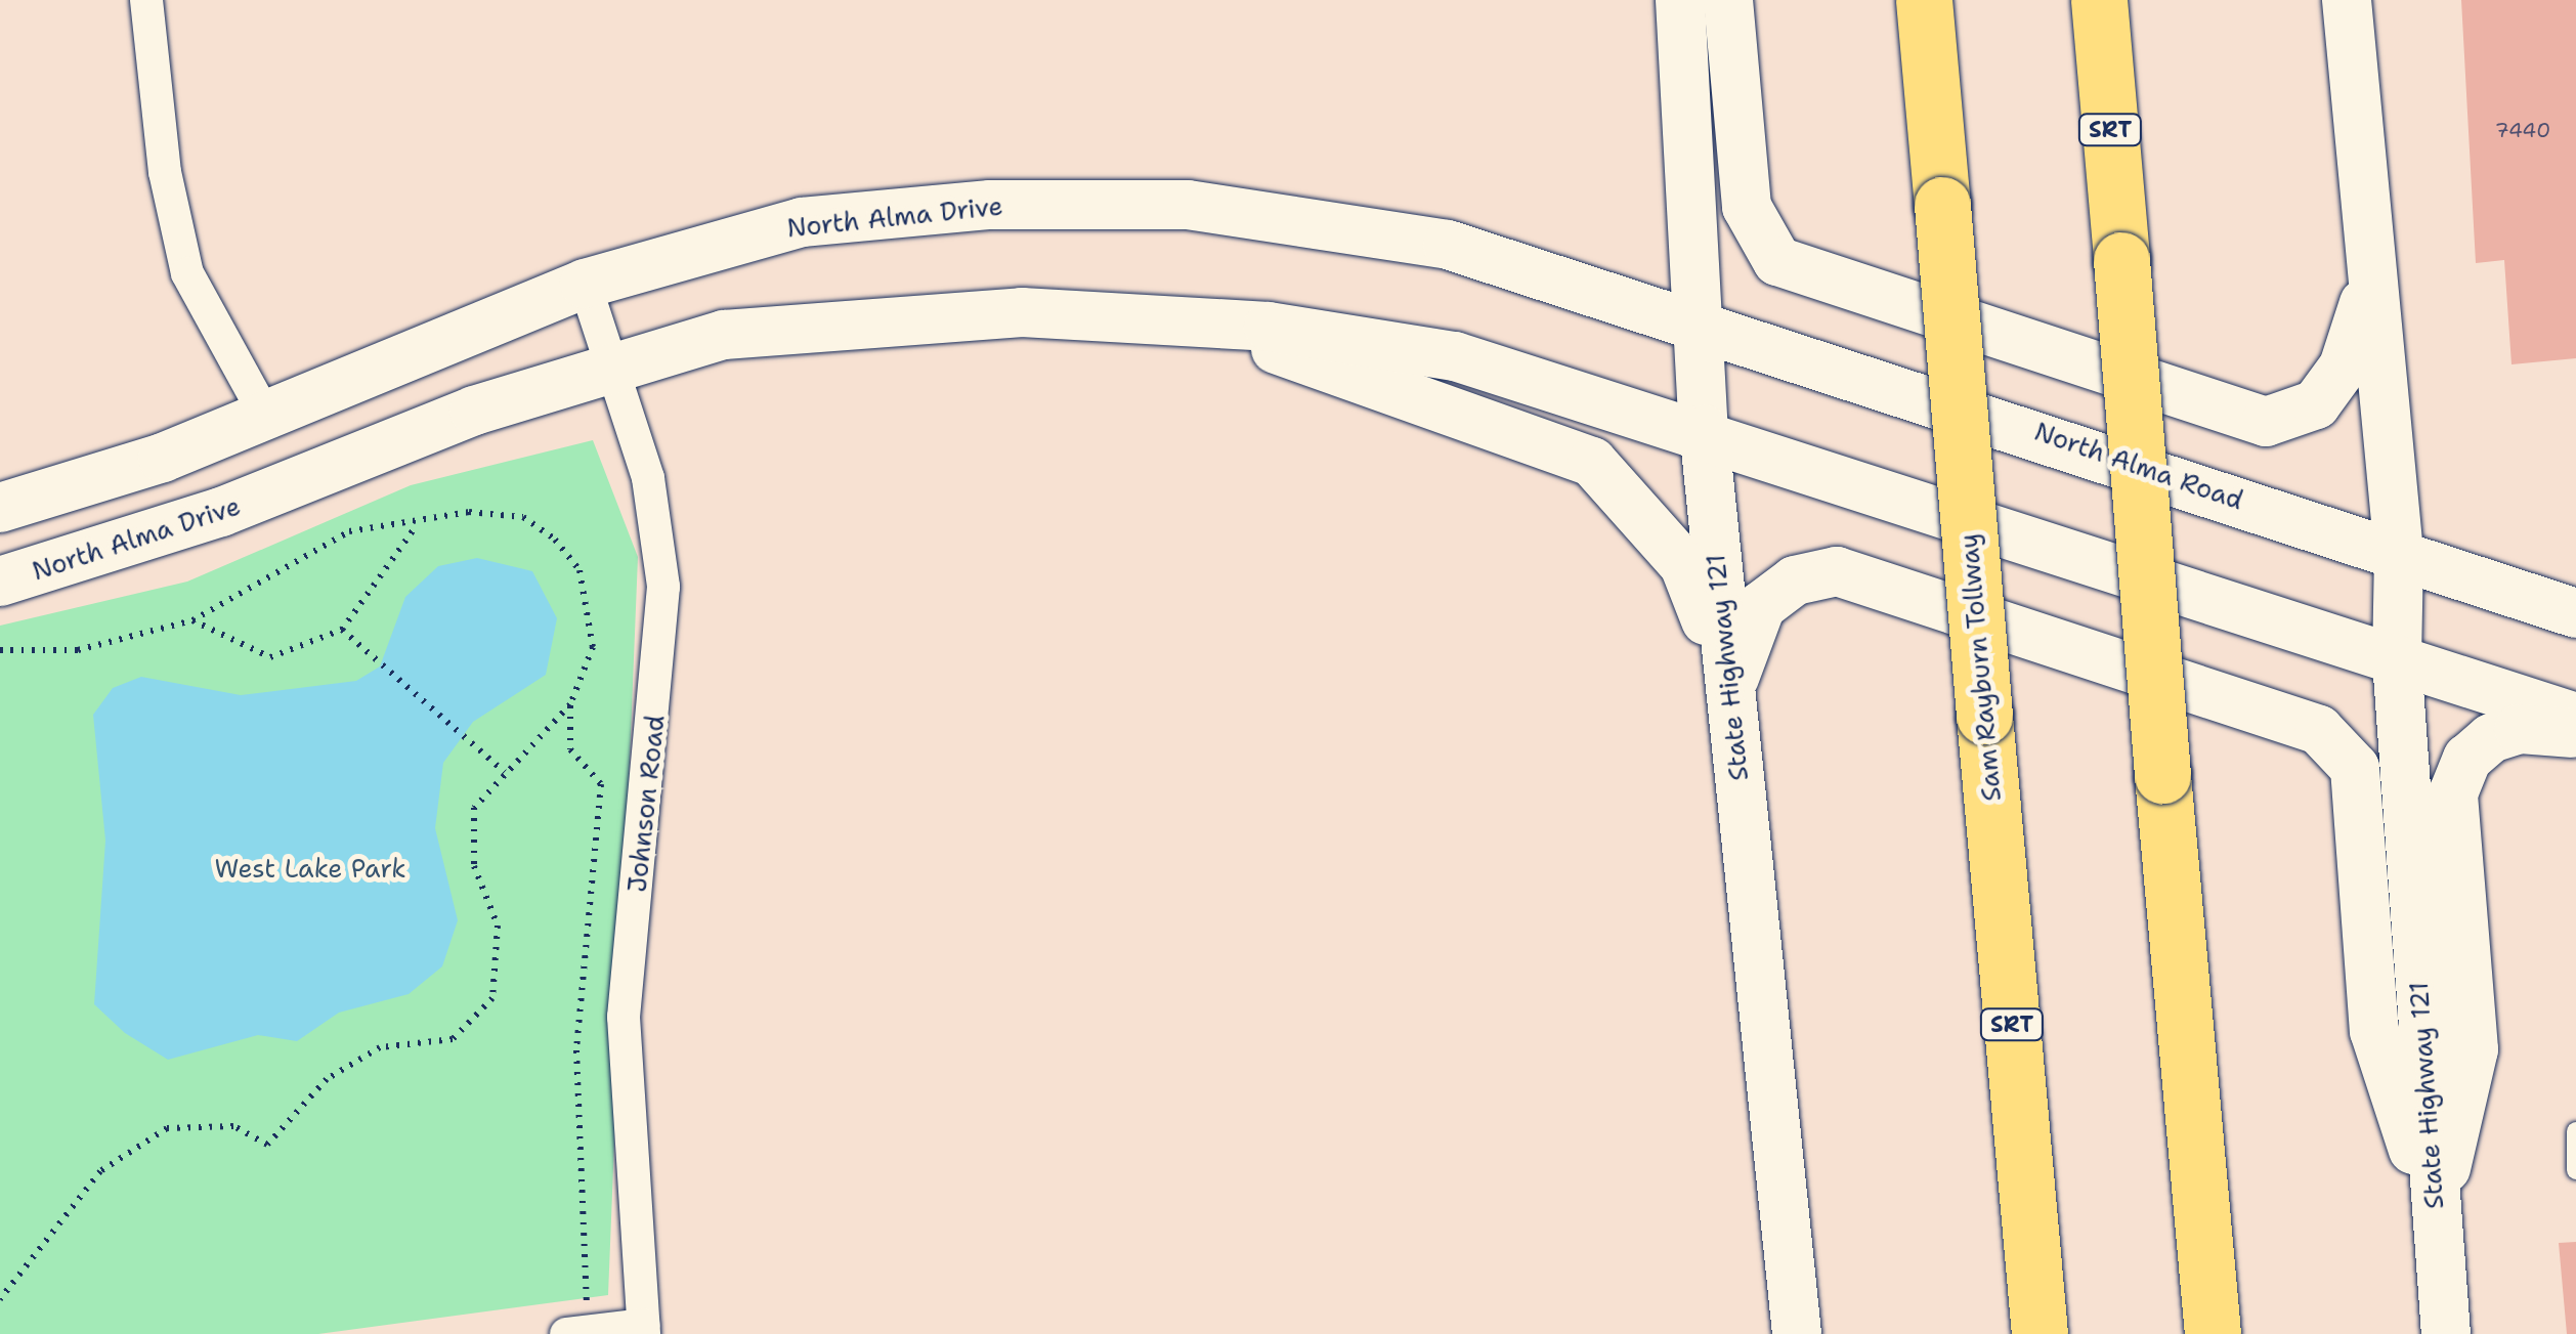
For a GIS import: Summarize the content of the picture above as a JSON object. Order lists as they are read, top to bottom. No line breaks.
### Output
{"streets":{"highway":["SRT","Sam Rayburn Tollway"],"main road":["North Alma Drive","North Alma Road","State Highway 121"],"street":["Johnson Road"]},"crossings":[["North Alma Drive","North Alma Road"],["North Alma Drive","State Highway 121"],["North Alma Drive","Johnson Road"],["North Alma Road","State Highway 121"]],"parks":["West Lake Park"],"house_numbers":["7440"]}
